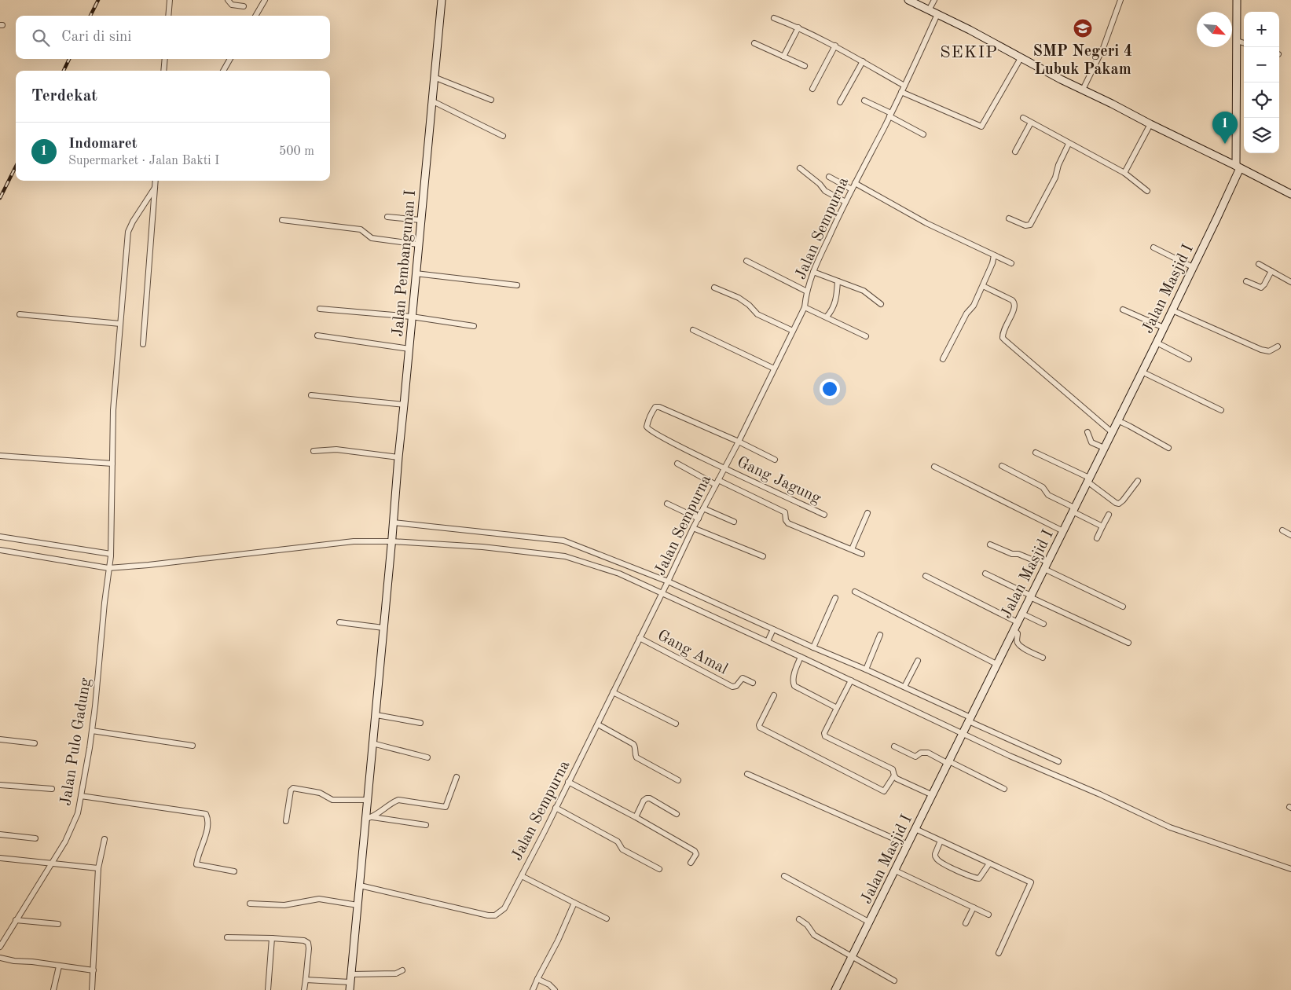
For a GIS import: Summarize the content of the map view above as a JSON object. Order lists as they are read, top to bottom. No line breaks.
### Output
{"streets":{"main road":["Jalan Pembangunan I","Jalan Masjid I"],"street":["Jalan Sempurna","Gang Jagung","Gang Amal","Jalan Pulo Gadung"]},"crossings":[["Jalan Sempurna","Jalan Pembangunan I"],["Jalan Sempurna","Gang Jagung"],["Jalan Sempurna","Gang Amal"]],"districts":["SEKIP"],"places":{"school or university":["SMP Negeri 4 Lubuk Pakam"]},"north":"bottom right","page":{"map_buttons":["+","−"],"search":"Cari di sini","heading":"Terdekat","pins":"1","list":[{"mark":"1","name":"Indomaret","note":"Supermarket · Jalan Bakti I","value":"500 m"}]}}
